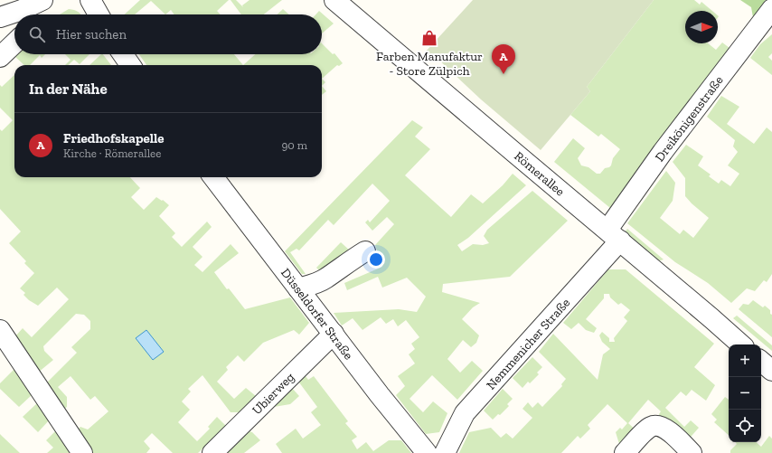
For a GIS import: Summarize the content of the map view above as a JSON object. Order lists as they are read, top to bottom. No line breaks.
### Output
{"streets":{"street":["Dreikönigenstraße","Römerallee","Düsseldorfer Straße","Nemmenicher Straße","Ubierweg"]},"crossings":[["Dreikönigenstraße","Römerallee"],["Dreikönigenstraße","Nemmenicher Straße"],["Römerallee","Nemmenicher Straße"],["Düsseldorfer Straße","Ubierweg"]],"places":{"shop":["Farben Manufaktur - Store Zülpich"]},"north":"right","page":{"search":"Hier suchen","pins":"A","heading":"In der Nähe","list":[{"mark":"A","name":"Friedhofskapelle","note":"Kirche · Römerallee","value":"90 m"}],"map_buttons":["+","−"]}}
